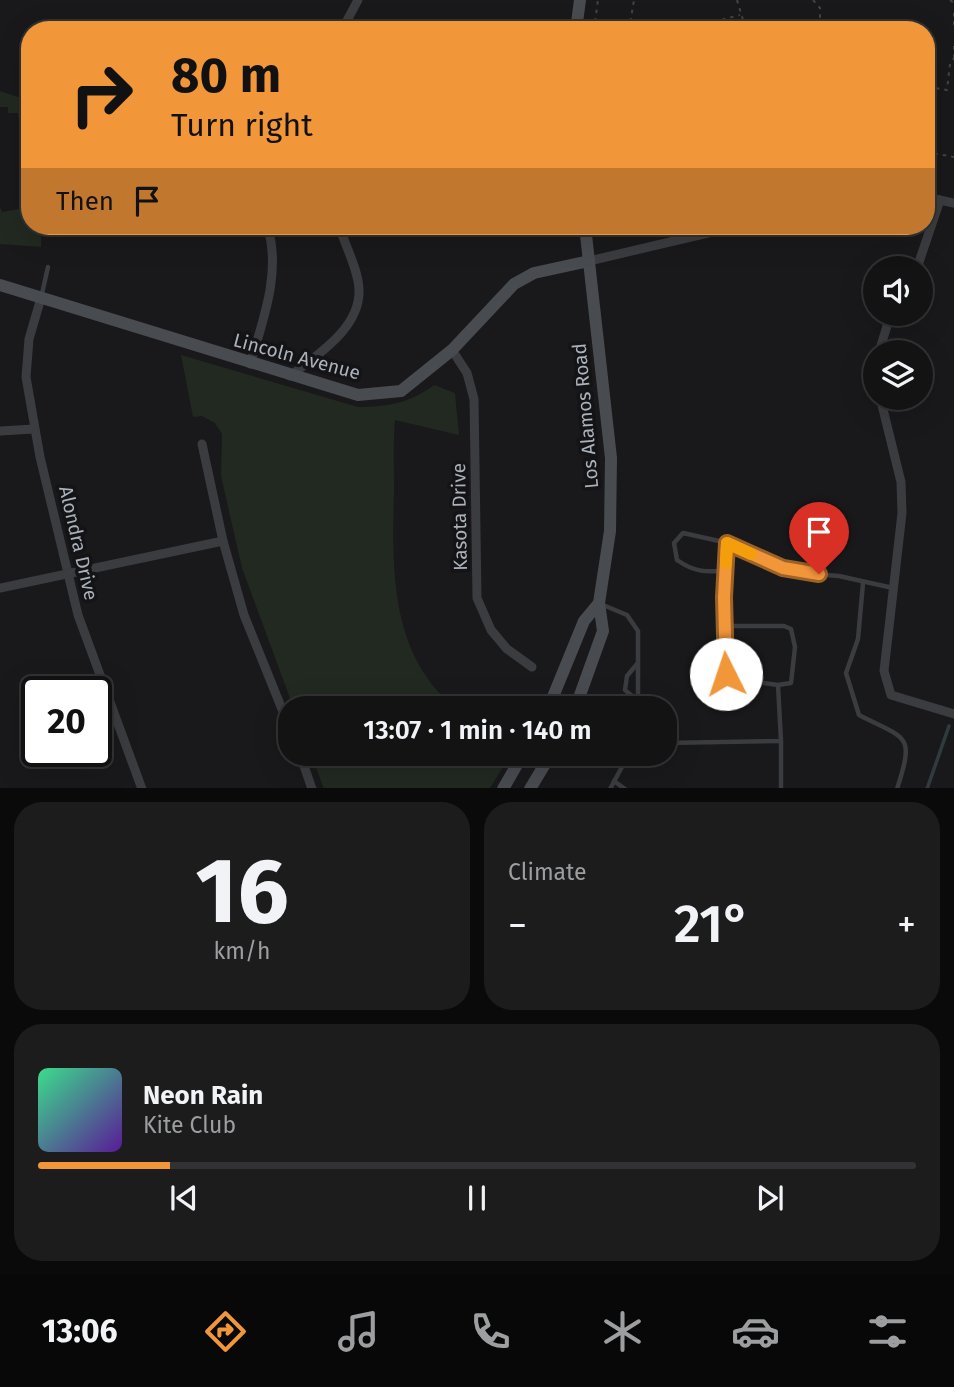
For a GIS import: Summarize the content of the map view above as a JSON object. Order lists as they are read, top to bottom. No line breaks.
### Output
{"streets":{"main road":["Lincoln Avenue","Los Alamos Road"],"street":["Kasota Drive","Alondra Drive"]},"crossings":[["Lincoln Avenue","Los Alamos Road"],["Lincoln Avenue","Kasota Drive"],["Lincoln Avenue","Alondra Drive"]],"page":{"turn":["80 m","Turn right"],"then":"Then","limit":"20","trip":"13:07 · 1 min · 140 m","tile":[["16","km/h"],"Climate"],"heat":["−","21°","+"],"song":["Neon Rain","Kite Club"],"tabs":"13:06"}}
